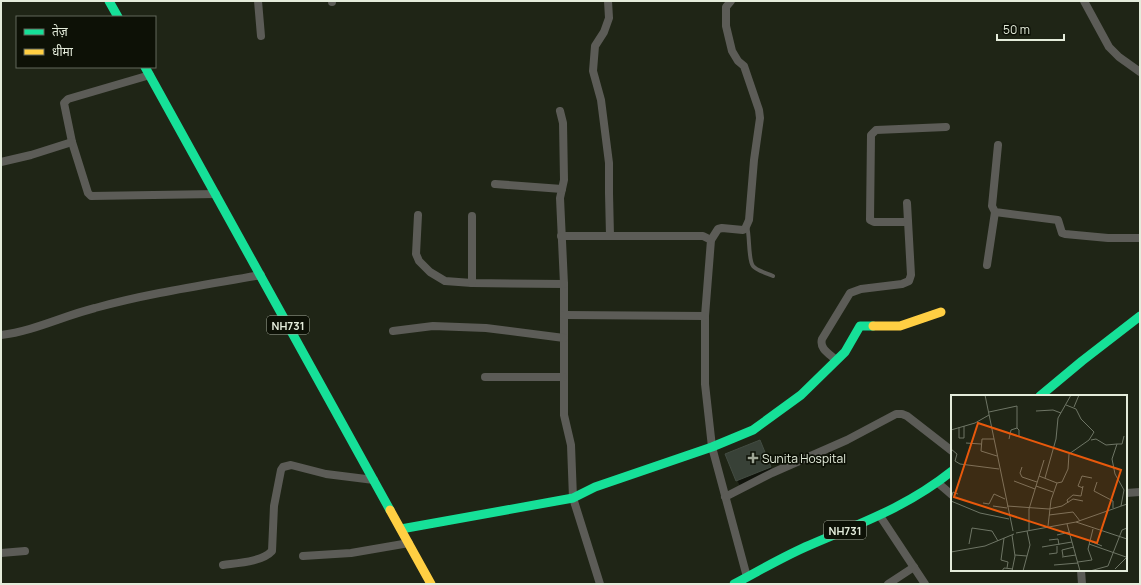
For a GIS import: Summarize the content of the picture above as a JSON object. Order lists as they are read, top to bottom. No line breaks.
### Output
{"streets":{"main road":["NH731"]},"places":{"health":["Sunita Hospital"]},"legend":["तेज़","धीमा"],"scale_bar":"50 m"}
